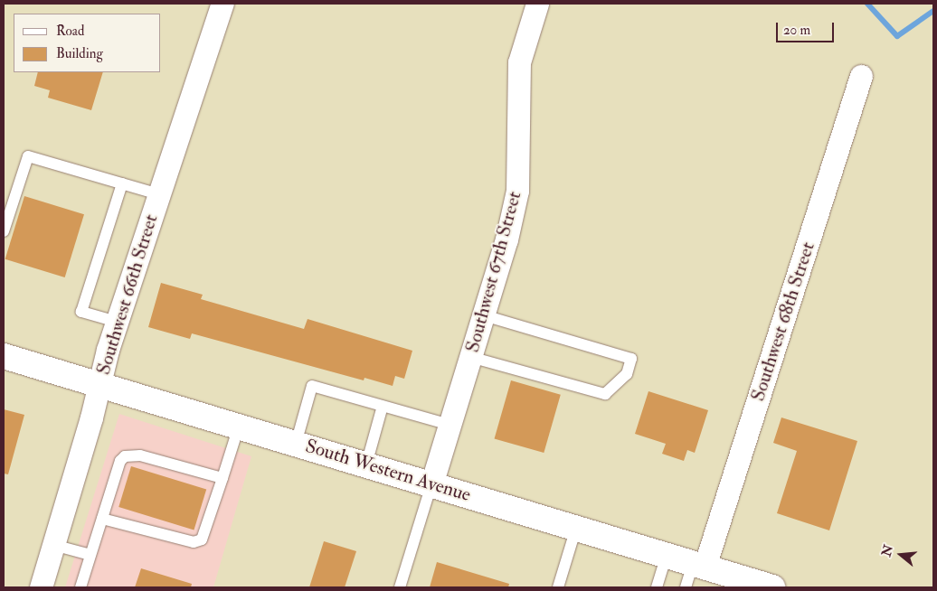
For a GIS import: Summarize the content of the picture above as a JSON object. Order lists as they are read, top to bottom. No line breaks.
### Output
{"streets":{"main road":["South Western Avenue"],"street":["Southwest 67th Street","Southwest 66th Street","Southwest 68th Street"]},"crossings":[["Southwest 67th Street","South Western Avenue"],["Southwest 66th Street","South Western Avenue"],["Southwest 68th Street","South Western Avenue"]],"legend":["Road","Building"],"scale_bar":"20 m","north":"left"}
